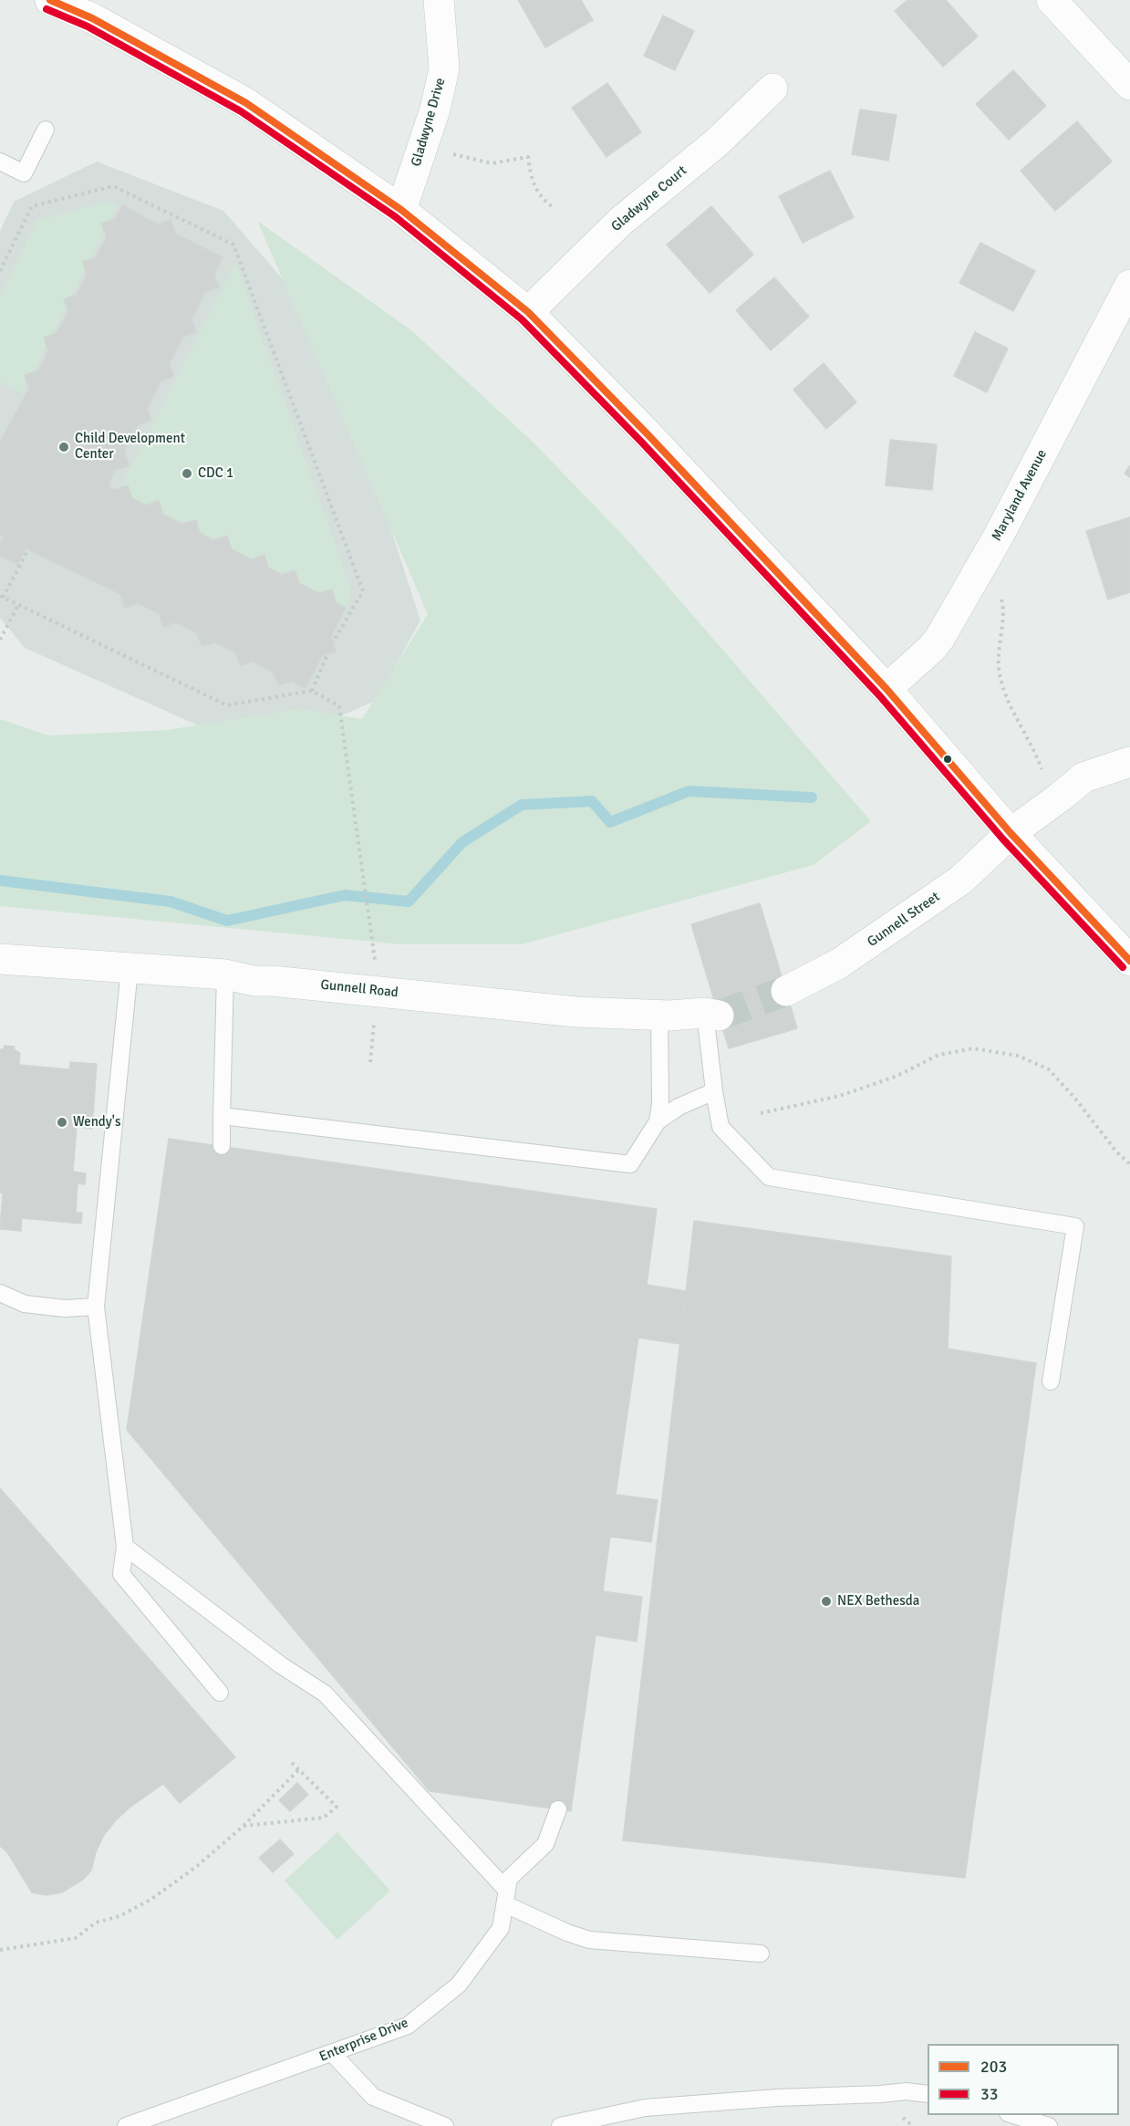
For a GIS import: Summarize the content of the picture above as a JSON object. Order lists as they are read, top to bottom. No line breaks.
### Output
{"streets":{"street":["Gladwyne Drive","Gladwyne Court","Maryland Avenue","Gunnell Street","Gunnell Road"],"lane":["Enterprise Drive"]},"places":["Child Development Center","CDC 1","Wendy's","NEX Bethesda"],"lines":["transit line 203","transit line 33"],"legend":["203","33"]}
